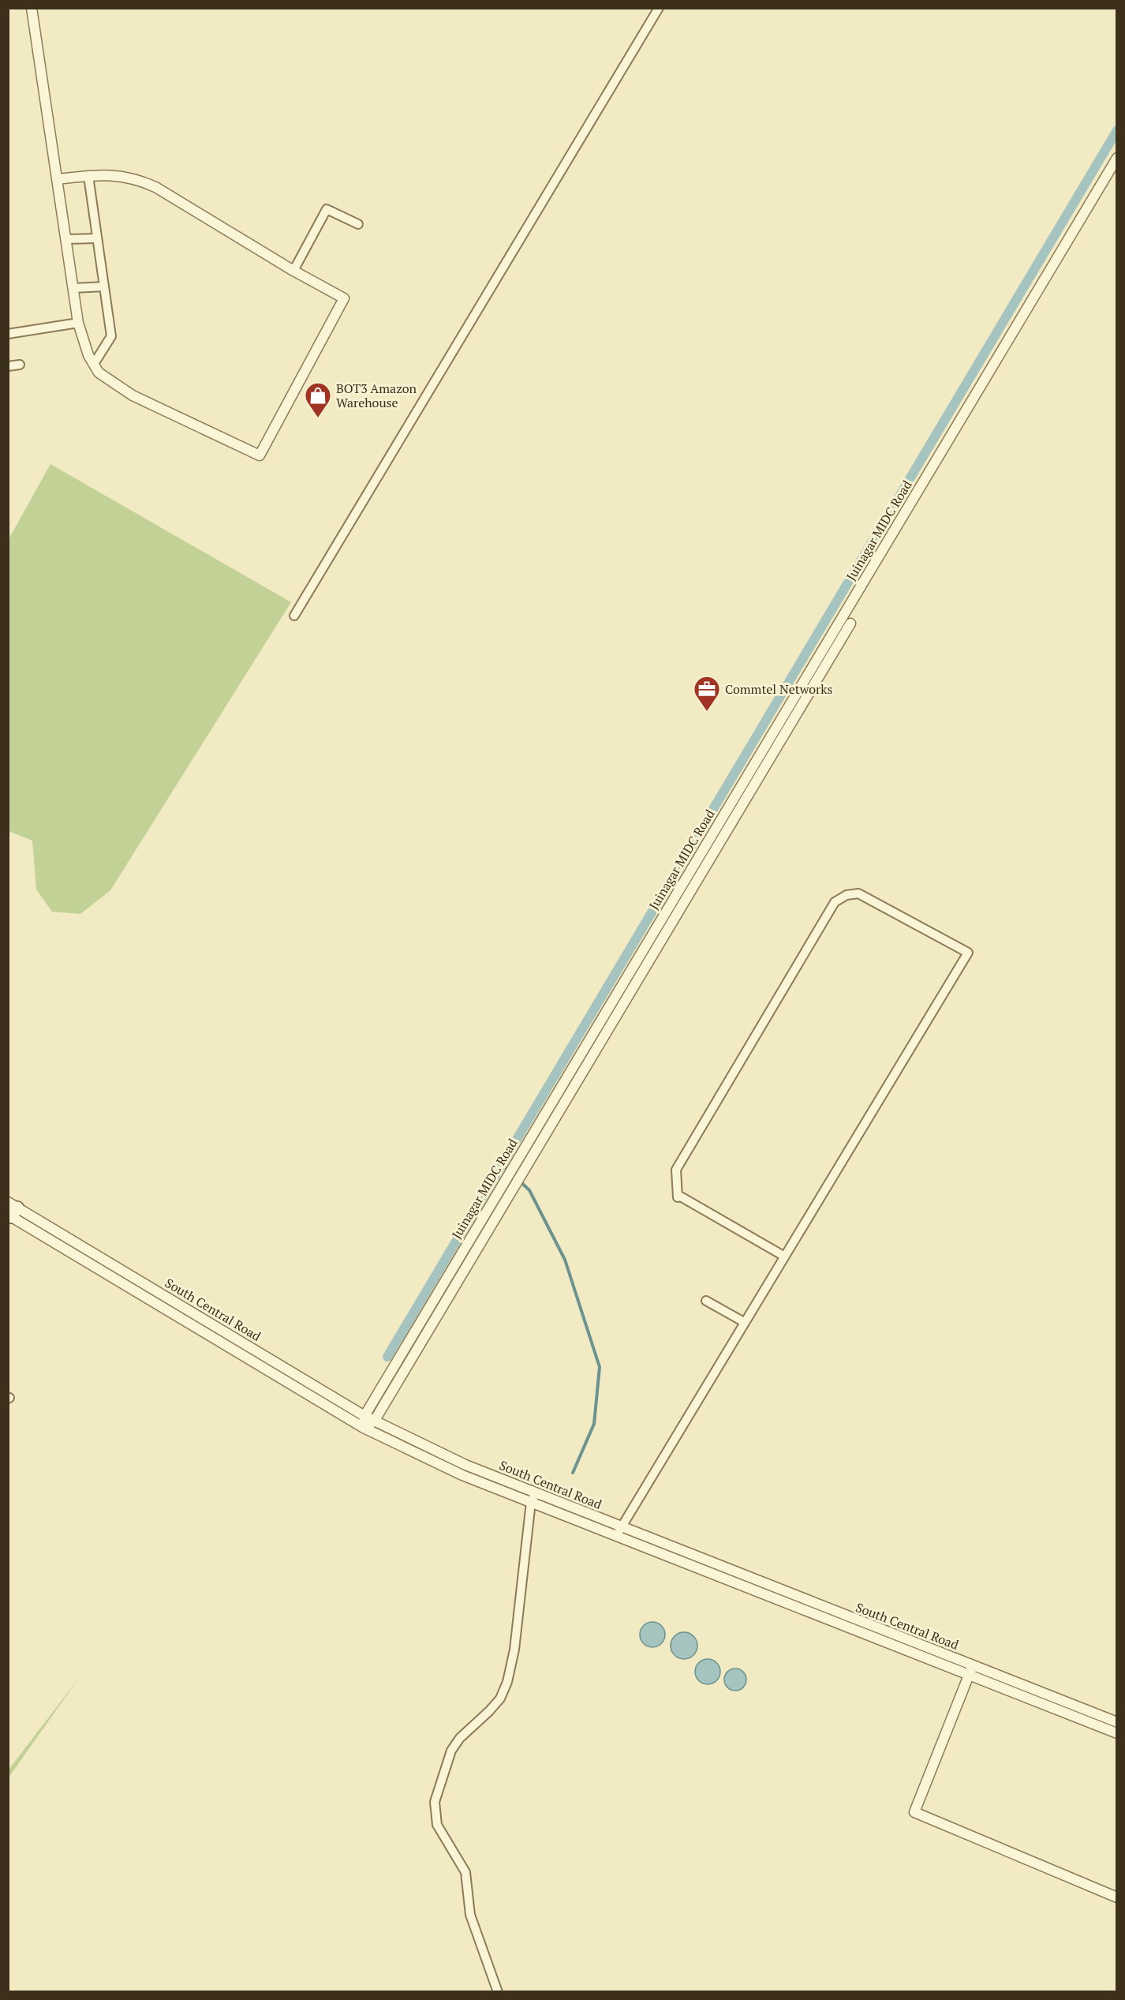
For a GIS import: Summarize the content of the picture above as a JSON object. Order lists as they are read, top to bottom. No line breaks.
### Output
{"streets":{"street":["Juinagar MIDC Road","South Central Road"]},"crossings":[["Juinagar MIDC Road","South Central Road"]],"places":{"shop":["BOT3 Amazon Warehouse"],"office":["Commtel Networks"]}}
